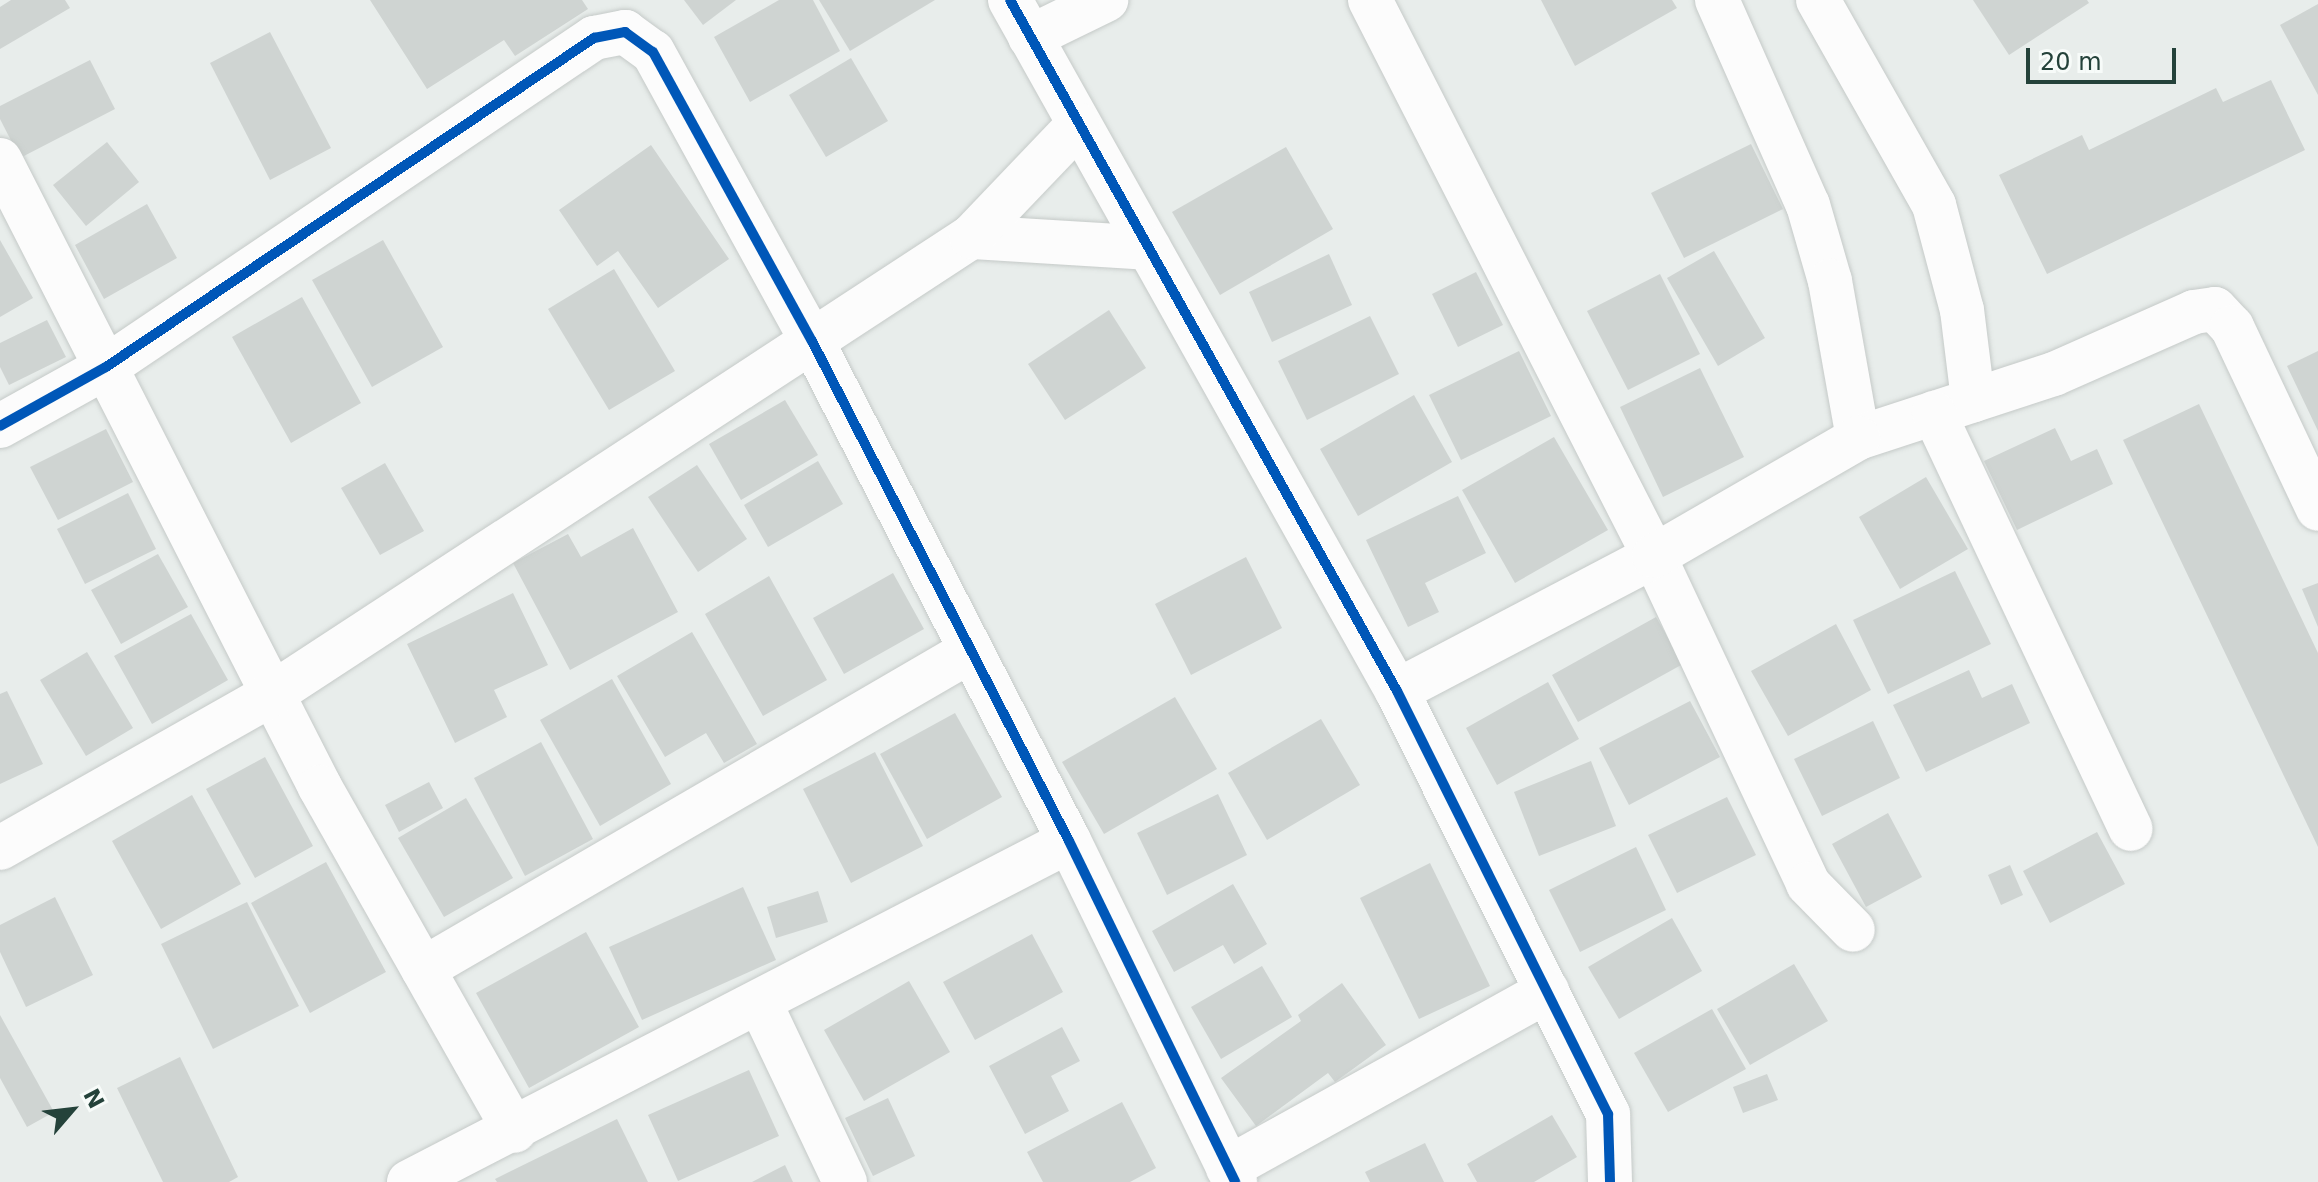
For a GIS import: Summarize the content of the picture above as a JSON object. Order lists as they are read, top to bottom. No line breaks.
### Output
{"scale_bar":"20 m","north":"top right"}
